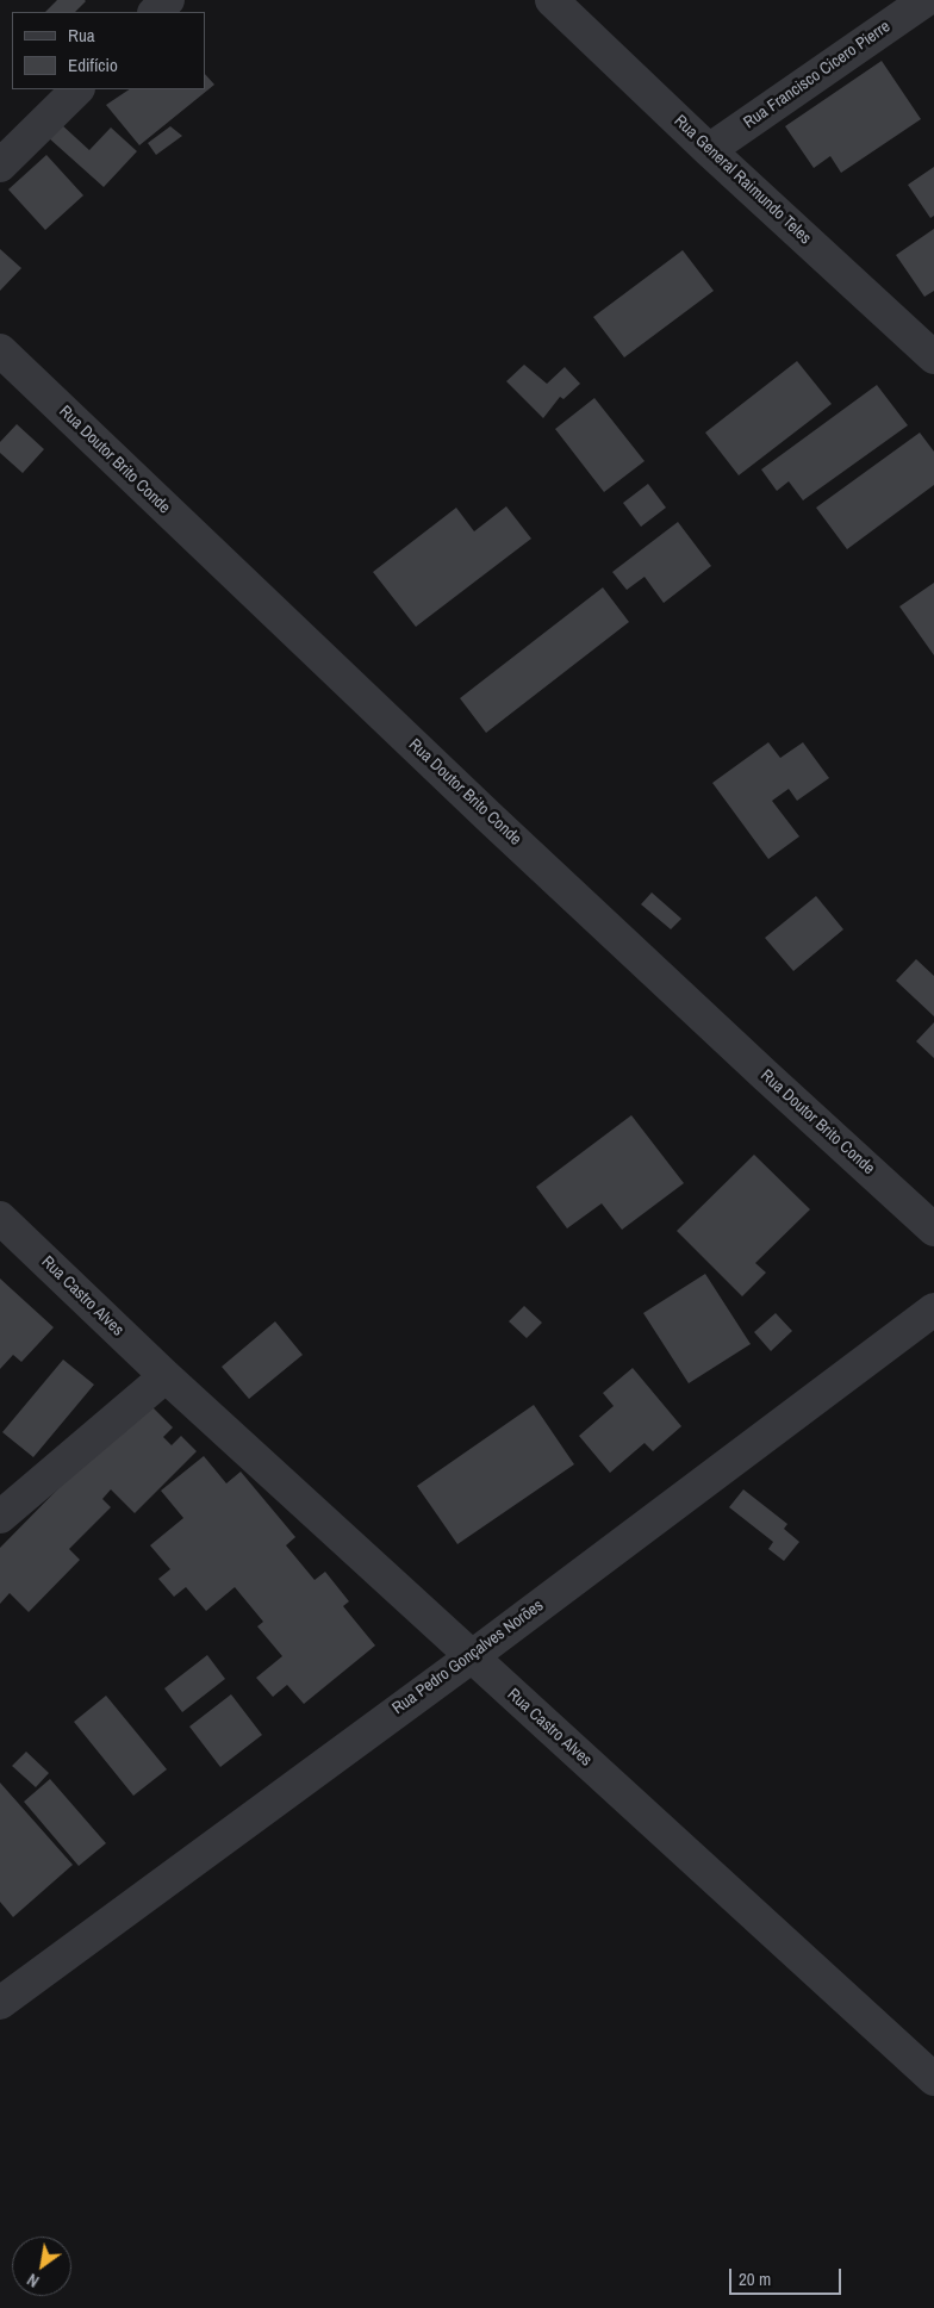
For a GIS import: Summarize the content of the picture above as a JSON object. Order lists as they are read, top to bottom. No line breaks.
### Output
{"streets":{"street":["Rua Francisco Cicero Pierre","Rua General Raimundo Teles","Rua Doutor Brito Conde","Rua Castro Alves","Rua Pedro Gonçalves Norões"]},"crossings":[["Rua Francisco Cicero Pierre","Rua General Raimundo Teles"],["Rua Castro Alves","Rua Pedro Gonçalves Norões"]],"legend":["Rua","Edifício"],"scale_bar":"20 m","north":"bottom left"}
